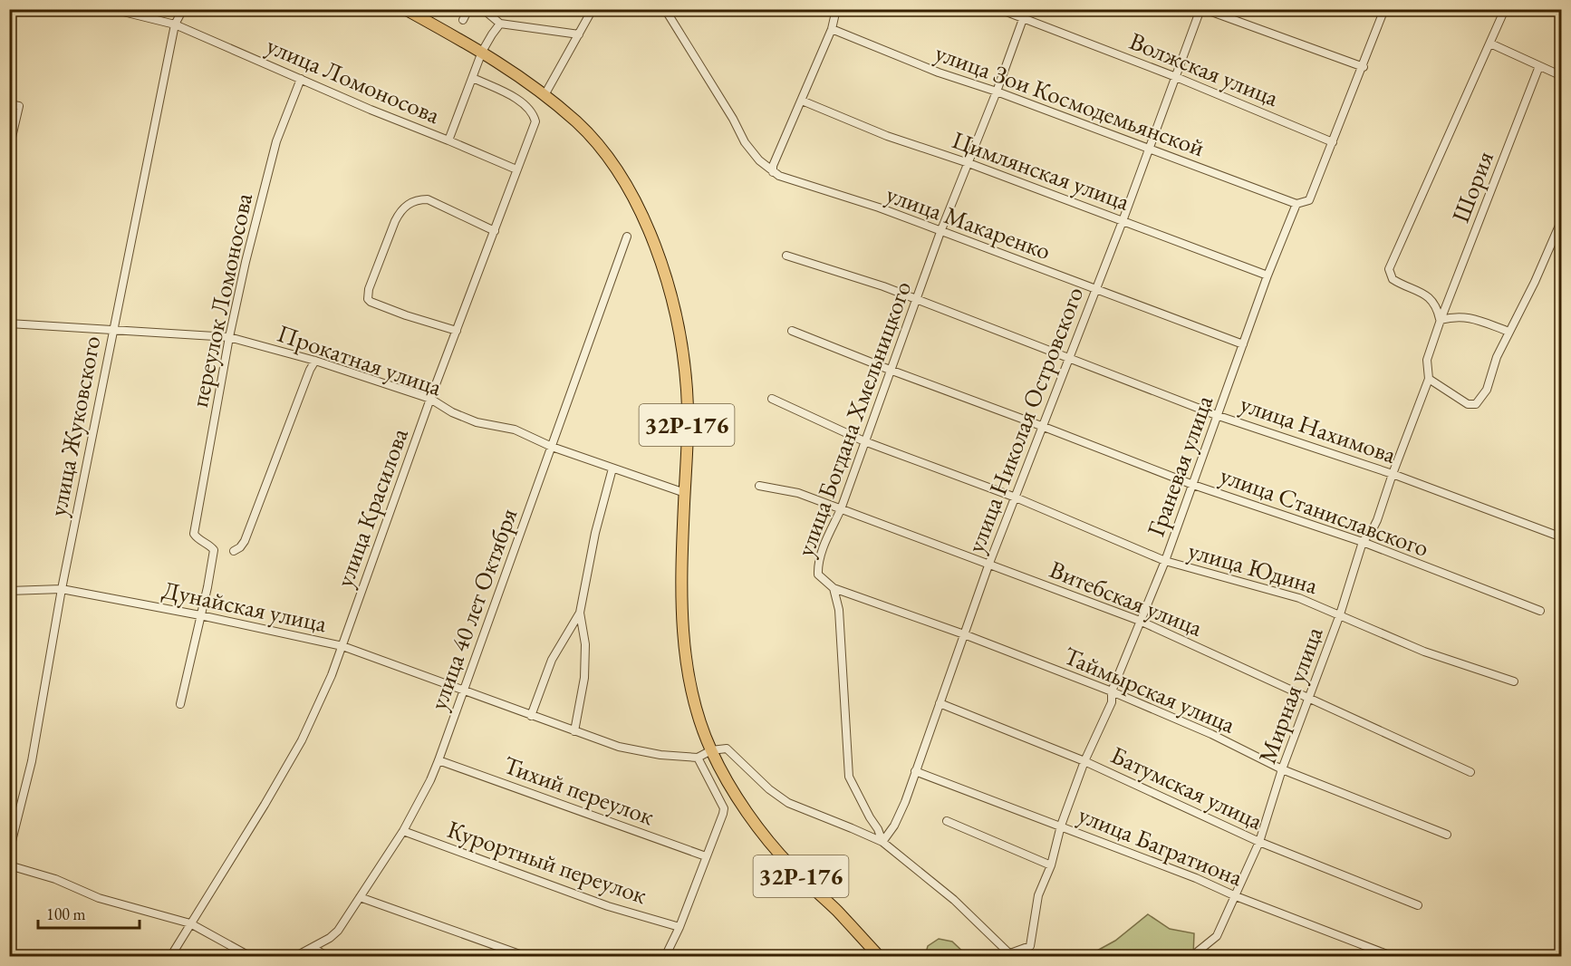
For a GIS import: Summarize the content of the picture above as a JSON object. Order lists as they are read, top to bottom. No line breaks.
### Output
{"streets":{"main road":["32Р-176"],"street":["Волжская улица","улица Ломоносова","улица Зои Космодемьянской","Цимлянская улица","Шория","улица Макаренко","переулок Ломоносова","Прокатная улица","улица Богдана Хмельницкого","улица Николая Островского","улица Жуковского","улица Нахимова","Граневая улица","улица Красилова","улица Станиславского","улица Юдина","Витебская улица","Дунайская улица","улица 40 лет Октября","Таймырская улица","Мирная улица","Батумская улица","Тихий переулок","улица Багратиона","Курортный переулок"]},"crossings":[["Волжская улица","улица Богдана Хмельницкого"],["Волжская улица","улица Николая Островского"],["Волжская улица","Граневая улица"],["улица Ломоносова","переулок Ломоносова"],["улица Ломоносова","улица Жуковского"],["улица Ломоносова","улица Красилова"],["улица Зои Космодемьянской","улица Богдана Хмельницкого"],["улица Зои Космодемьянской","улица Николая Островского"],["улица Зои Космодемьянской","Граневая улица"],["Цимлянская улица","улица Богдана Хмельницкого"],["Цимлянская улица","улица Николая Островского"],["Цимлянская улица","Граневая улица"],["Шория","Мирная улица"],["улица Макаренко","улица Богдана Хмельницкого"],["улица Макаренко","улица Николая Островского"],["улица Макаренко","Граневая улица"],["переулок Ломоносова","Прокатная улица"],["переулок Ломоносова","Дунайская улица"],["Прокатная улица","32Р-176"],["Прокатная улица","улица Жуковского"],["Прокатная улица","улица Красилова"],["Прокатная улица","улица 40 лет Октября"],["улица Богдана Хмельницкого","улица Николая Островского"],["улица Богдана Хмельницкого","улица Нахимова"],["улица Богдана Хмельницкого","улица Станиславского"],["улица Богдана Хмельницкого","улица Юдина"],["улица Богдана Хмельницкого","Витебская улица"],["улица Богдана Хмельницкого","Таймырская улица"],["улица Николая Островского","улица Нахимова"],["улица Николая Островского","улица Станиславского"],["улица Николая Островского","улица Юдина"],["улица Николая Островского","Витебская улица"],["улица Николая Островского","Таймырская улица"],["улица Николая Островского","Батумская улица"],["улица Николая Островского","улица Багратиона"],["улица Жуковского","Дунайская улица"],["улица Нахимова","Граневая улица"],["улица Нахимова","Мирная улица"],["Граневая улица","улица Станиславского"],["Граневая улица","улица Юдина"],["Граневая улица","Витебская улица"],["Граневая улица","Таймырская улица"],["Граневая улица","Батумская улица"],["Граневая улица","улица Багратиона"],["улица Красилова","Дунайская улица"],["улица Станиславского","Мирная улица"],["улица Юдина","Мирная улица"],["Витебская улица","Мирная улица"],["Дунайская улица","улица 40 лет Октября"],["улица 40 лет Октября","Тихий переулок"],["улица 40 лет Октября","Курортный переулок"],["Таймырская улица","Мирная улица"],["Мирная улица","Батумская улица"],["Мирная улица","улица Багратиона"]],"scale_bar":"100 m"}
